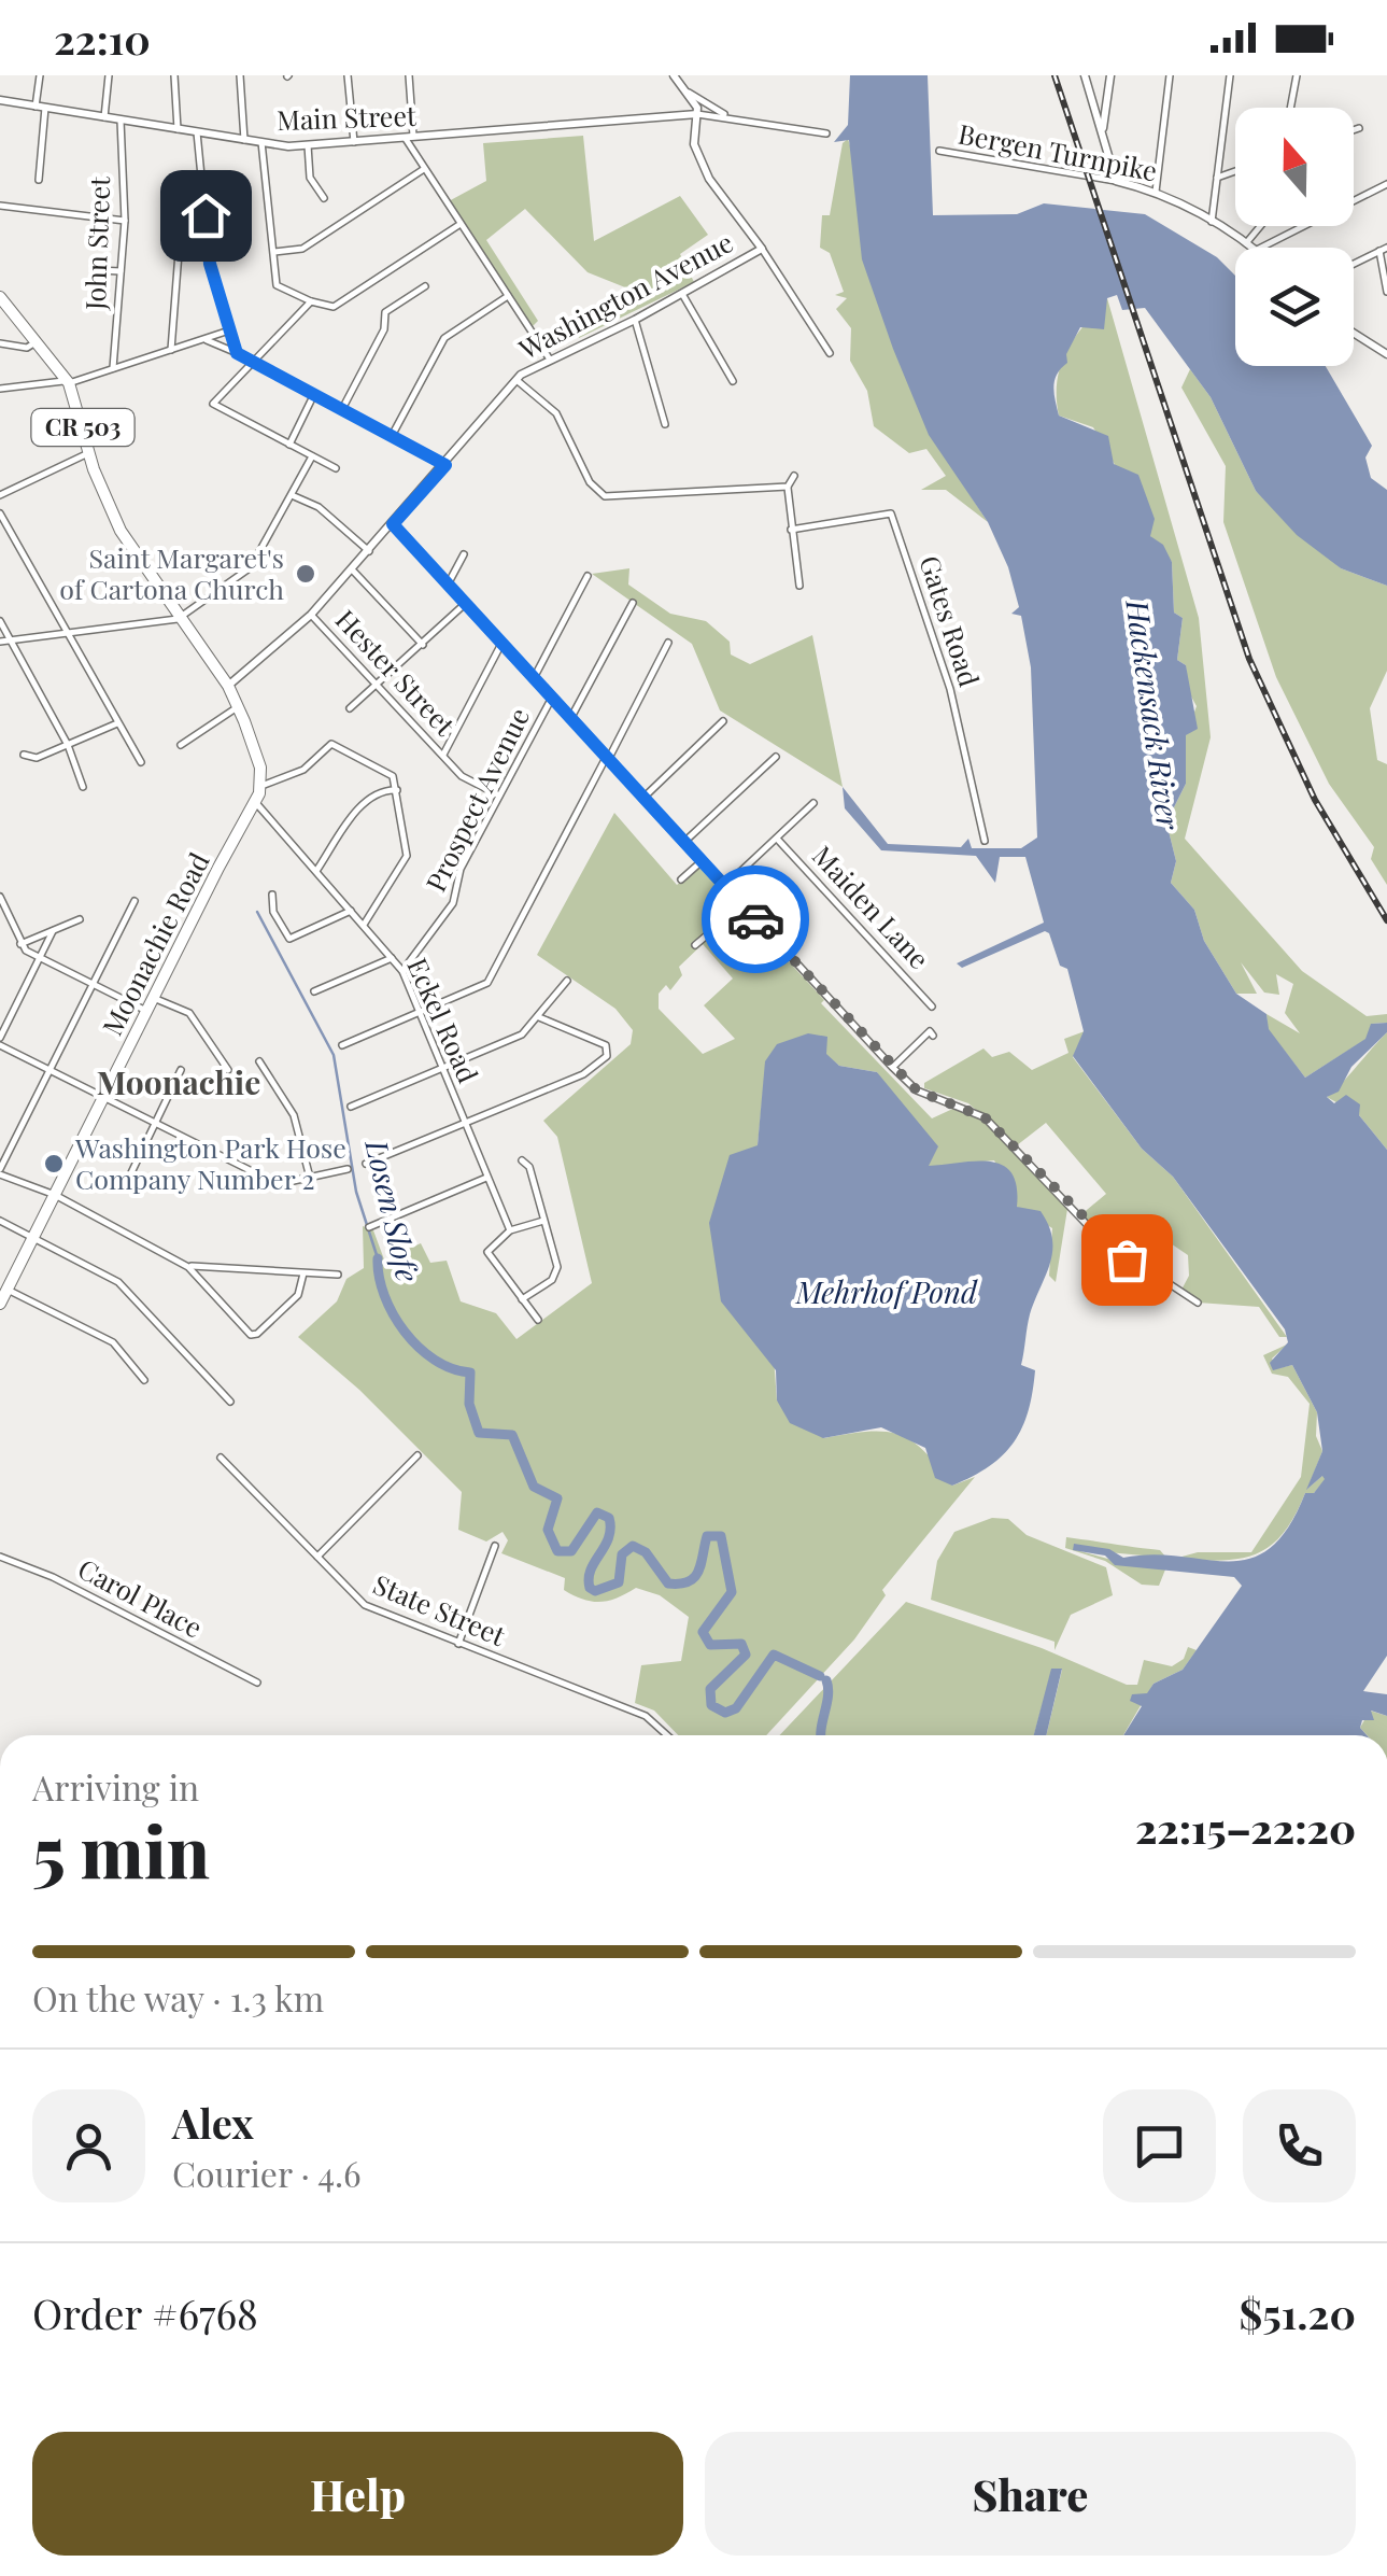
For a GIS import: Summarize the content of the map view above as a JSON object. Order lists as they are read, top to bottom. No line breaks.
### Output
{"streets":{"main road":["CR 503","Moonachie Road"],"street":["Main Street","Bergen Turnpike","John Street","Washington Avenue","Gates Road","Hester Street","Prospect Avenue","Maiden Lane","Eckel Road","Carol Place","State Street"]},"crossings":[["Main Street","John Street"],["Main Street","Washington Avenue"],["Washington Avenue","CR 503"],["Washington Avenue","Hester Street"],["CR 503","Moonachie Road"],["CR 503","Eckel Road"],["Hester Street","Prospect Avenue"],["Prospect Avenue","Eckel Road"],["Moonachie Road","Eckel Road"]],"districts":["Moonachie"],"water":["Hackensack River","Losen Slofe","Mehrhof Pond"],"places":["Saint Margaret's of Cartona Church","Washington Park Hose Company Number 2"],"north":"top","page":{"status":"22:10","heading":["5 min","Arriving in","22:15–22:20"],"panel":["Alex","Courier · 4.6","Order #6768","$51.20"],"bar":"On the way · 1.3 km","buttons":["Help","Share"]}}
